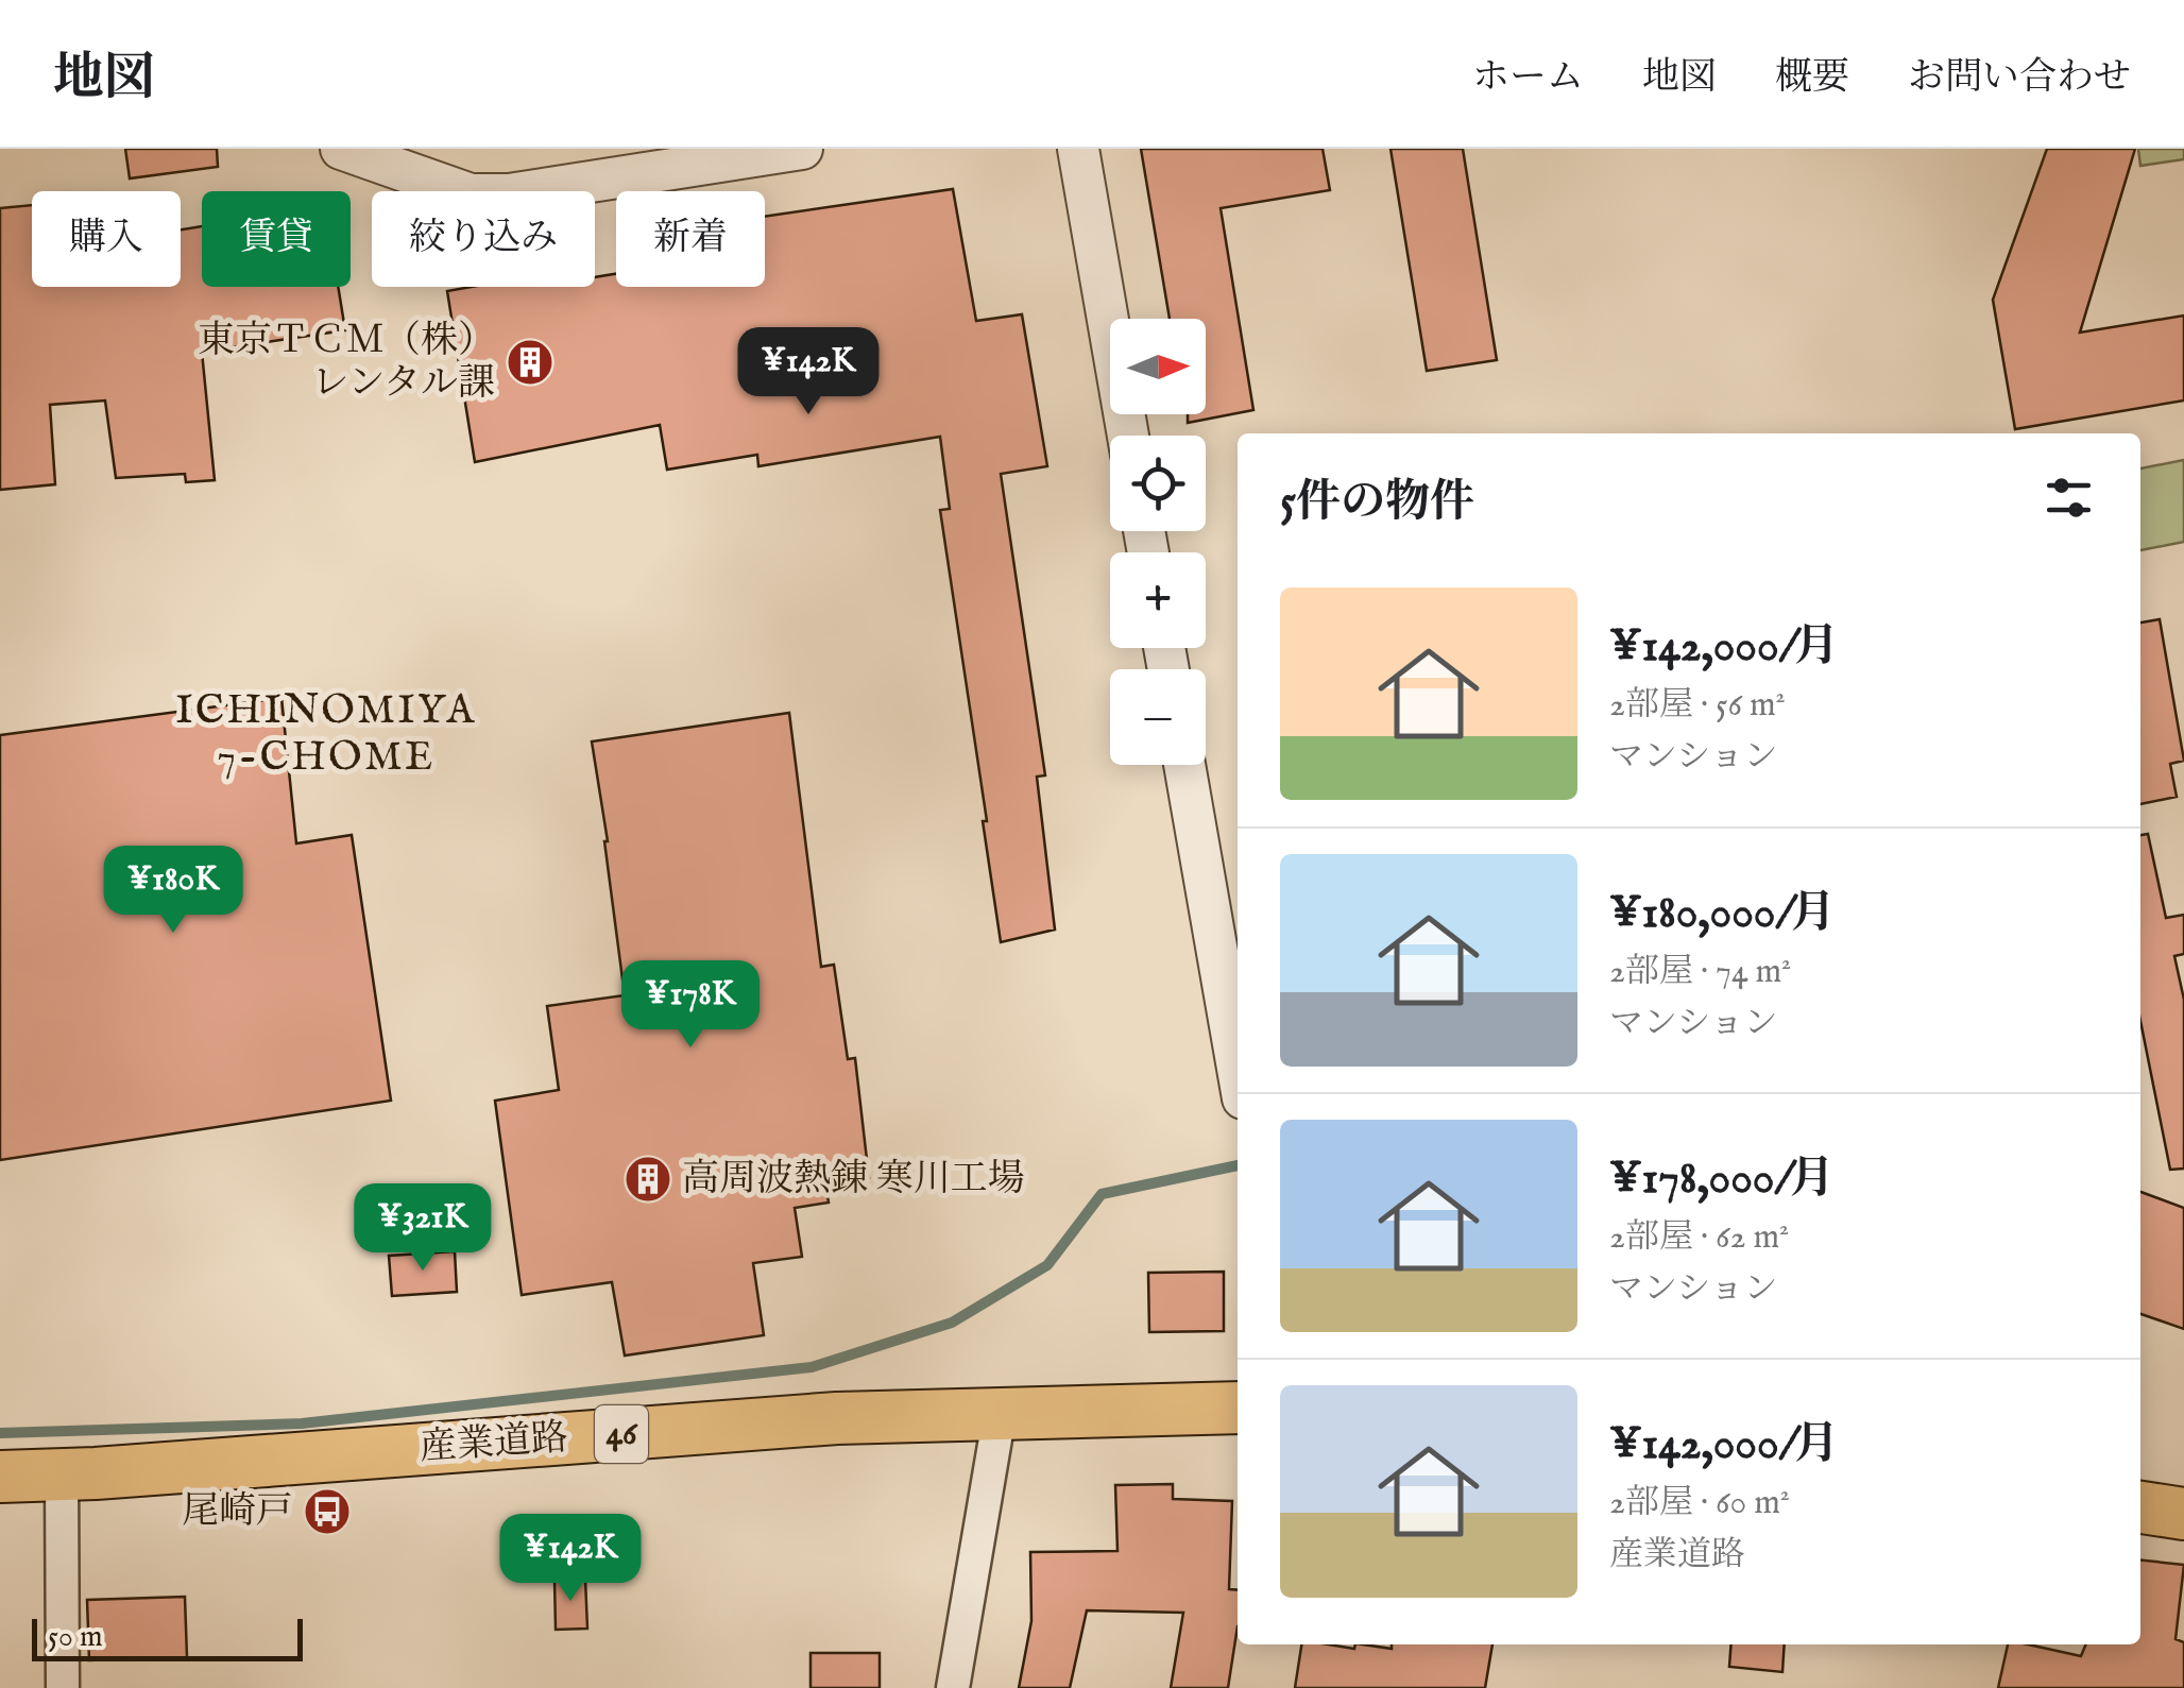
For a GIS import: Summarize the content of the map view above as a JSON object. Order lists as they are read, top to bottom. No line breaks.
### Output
{"streets":{"main road":["46","産業道路"]},"districts":["ICHINOMIYA 7-CHOME"],"places":{"building":["東京ＴＣＭ（株） レンタル課","高周波熱錬 寒川工場"],"bus stop":["尾崎戸"]},"scale_bar":"50 m","north":"right","page":{"header":"地図","nav":["ホーム","地図","概要","お問い合わせ"],"chip":["購入","賃貸","絞り込み","新着"],"map_buttons":["+","−"],"price":["¥142K","¥180K","¥178K","¥321K","¥142K"],"heading":"5件の物件","list":[{"name":"¥142,000/月","note":"2部屋 · 56 m² · マンション"},{"name":"¥180,000/月","note":"2部屋 · 74 m² · マンション"},{"name":"¥178,000/月","note":"2部屋 · 62 m² · マンション"},{"name":"¥142,000/月","note":"2部屋 · 60 m² · 産業道路"}],"scale":"50 m"}}
